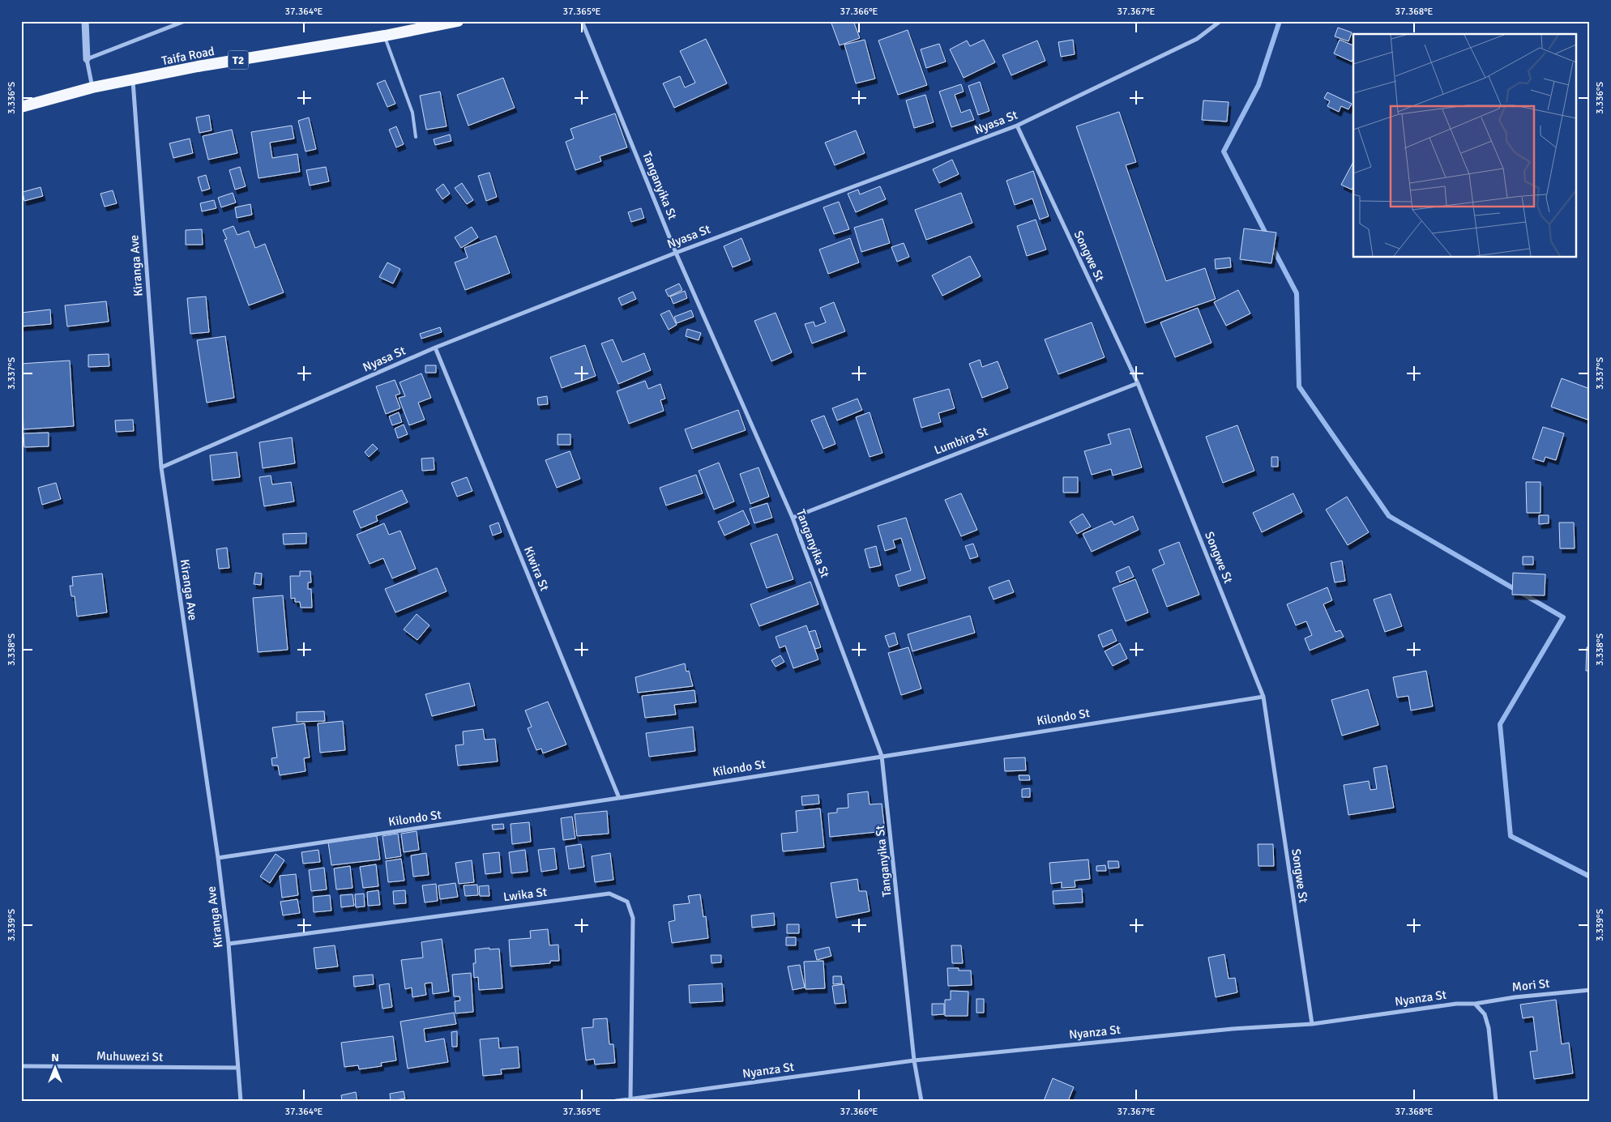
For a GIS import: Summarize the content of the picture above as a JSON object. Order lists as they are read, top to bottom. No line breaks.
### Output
{"streets":{"highway":["Taifa Road","T2"],"street":["Nyasa St","Tanganyika St","Songwe St","Kiranga Ave","Lumbira St","Kiwira St","Kilondo St","Lwika St","Mori St","Nyanza St","Muhuwezi St"]},"crossings":[["Taifa Road","Kiranga Ave"],["Nyasa St","Tanganyika St"],["Nyasa St","Songwe St"],["Nyasa St","Kiranga Ave"],["Nyasa St","Kiwira St"],["Tanganyika St","Lumbira St"],["Tanganyika St","Kilondo St"],["Tanganyika St","Nyanza St"],["Songwe St","Lumbira St"],["Songwe St","Kilondo St"],["Songwe St","Nyanza St"],["Kiranga Ave","Kilondo St"],["Kiranga Ave","Lwika St"],["Kiranga Ave","Muhuwezi St"],["Kiwira St","Kilondo St"],["Lwika St","Nyanza St"],["Mori St","Nyanza St"]],"north":"top","coordinates":["37.364°E","37.365°E","37.366°E","37.367°E","37.368°E","3.336°S","3.337°S","3.338°S","3.339°S"]}
